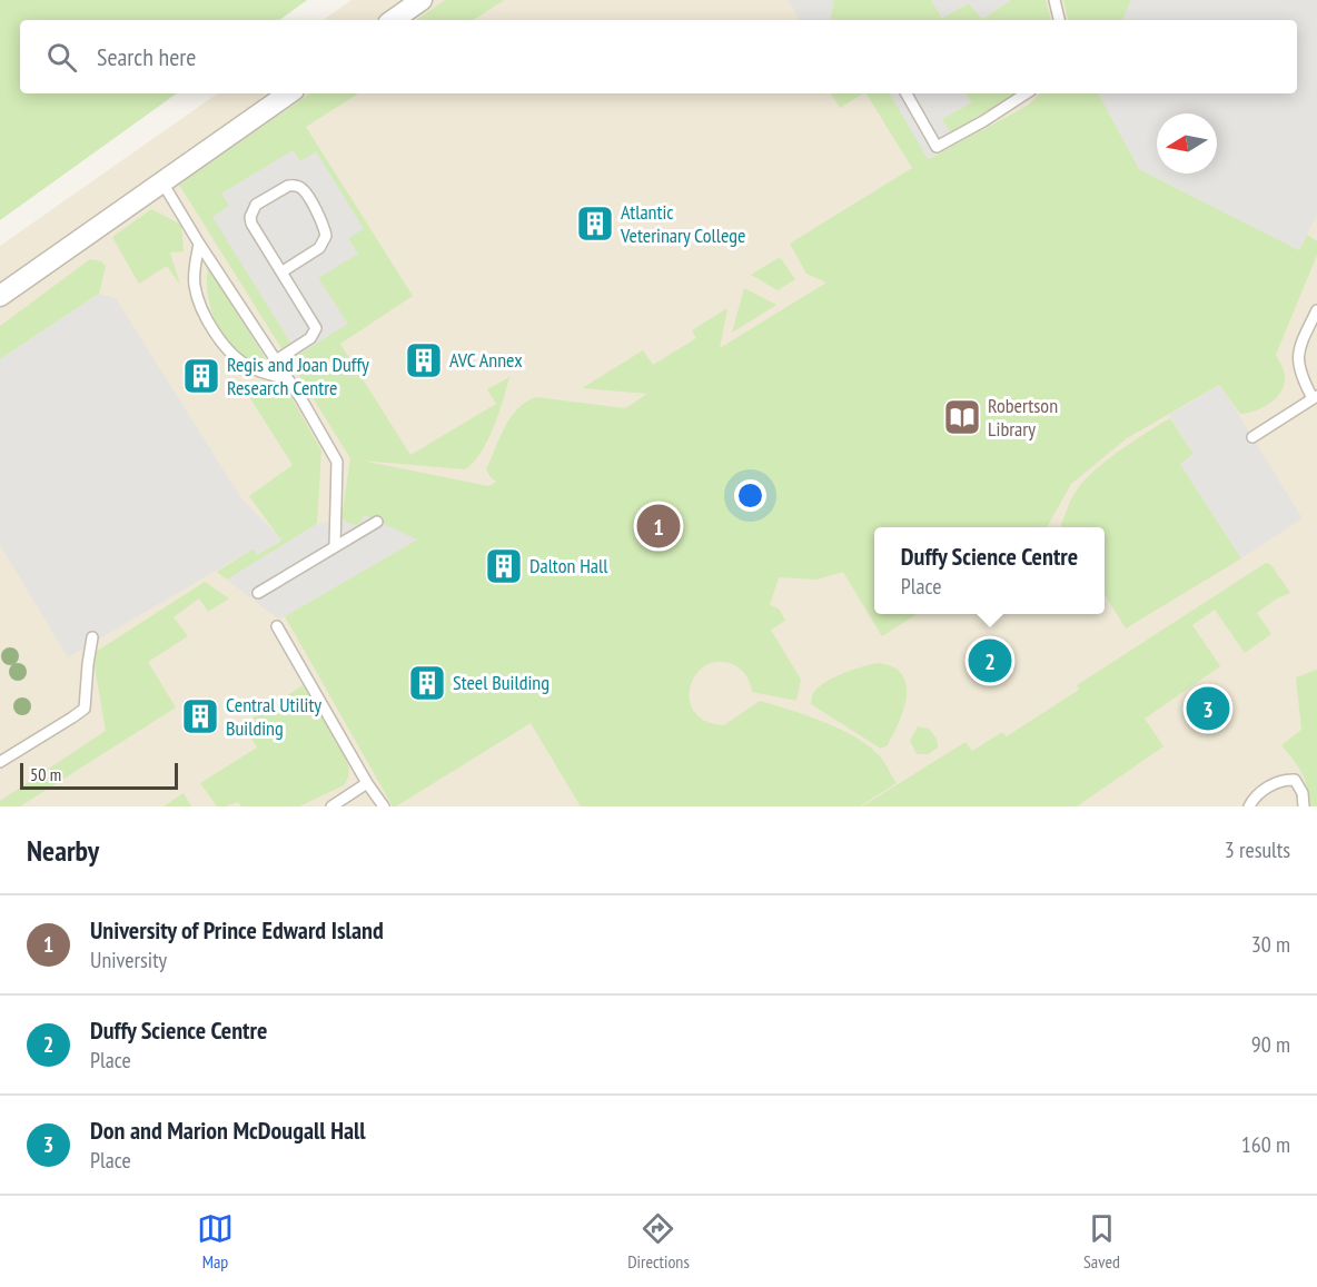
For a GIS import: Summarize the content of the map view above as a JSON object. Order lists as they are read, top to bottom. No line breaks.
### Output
{"places":{"building":["Atlantic Veterinary College","AVC Annex","Regis and Joan Duffy Research Centre","Dalton Hall","Steel Building","Central Utility Building"],"library":["Robertson Library"]},"scale_bar":"50 m","north":"left","page":{"search":"Search here","pins":["1","2","3"],"popup":["Duffy Science Centre","Place"],"scale":"50 m","heading":["Nearby","3 results"],"list":[{"mark":"1","name":"University of Prince Edward Island","note":"University","value":"30 m"},{"mark":"2","name":"Duffy Science Centre","note":"Place","value":"90 m"},{"mark":"3","name":"Don and Marion McDougall Hall","note":"Place","value":"160 m"}],"nav":["Map","Directions","Saved"]}}
